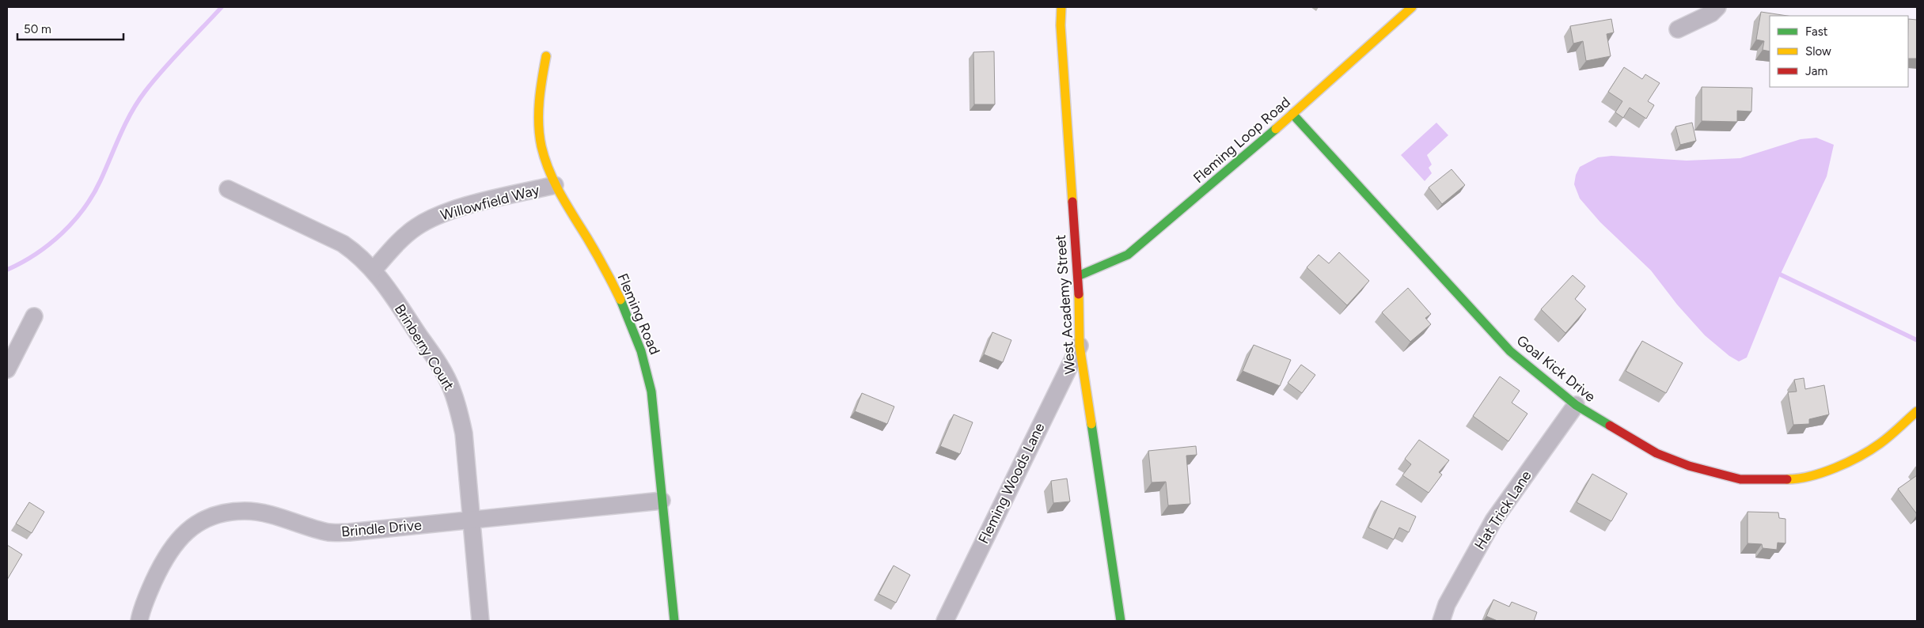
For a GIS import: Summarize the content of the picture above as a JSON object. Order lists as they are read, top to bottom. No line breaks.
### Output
{"streets":{"street":["Fleming Loop Road","Willowfield Way","West Academy Street","Fleming Road","Brinberry Court","Goal Kick Drive","Fleming Woods Lane","Hat Trick Lane","Brindle Drive"]},"crossings":[["Fleming Loop Road","West Academy Street"],["Fleming Loop Road","Goal Kick Drive"],["Willowfield Way","Fleming Road"],["Willowfield Way","Brinberry Court"],["West Academy Street","Fleming Woods Lane"],["Fleming Road","Brindle Drive"],["Brinberry Court","Brindle Drive"],["Goal Kick Drive","Hat Trick Lane"]],"legend":["Fast","Slow","Jam"],"scale_bar":"50 m"}
